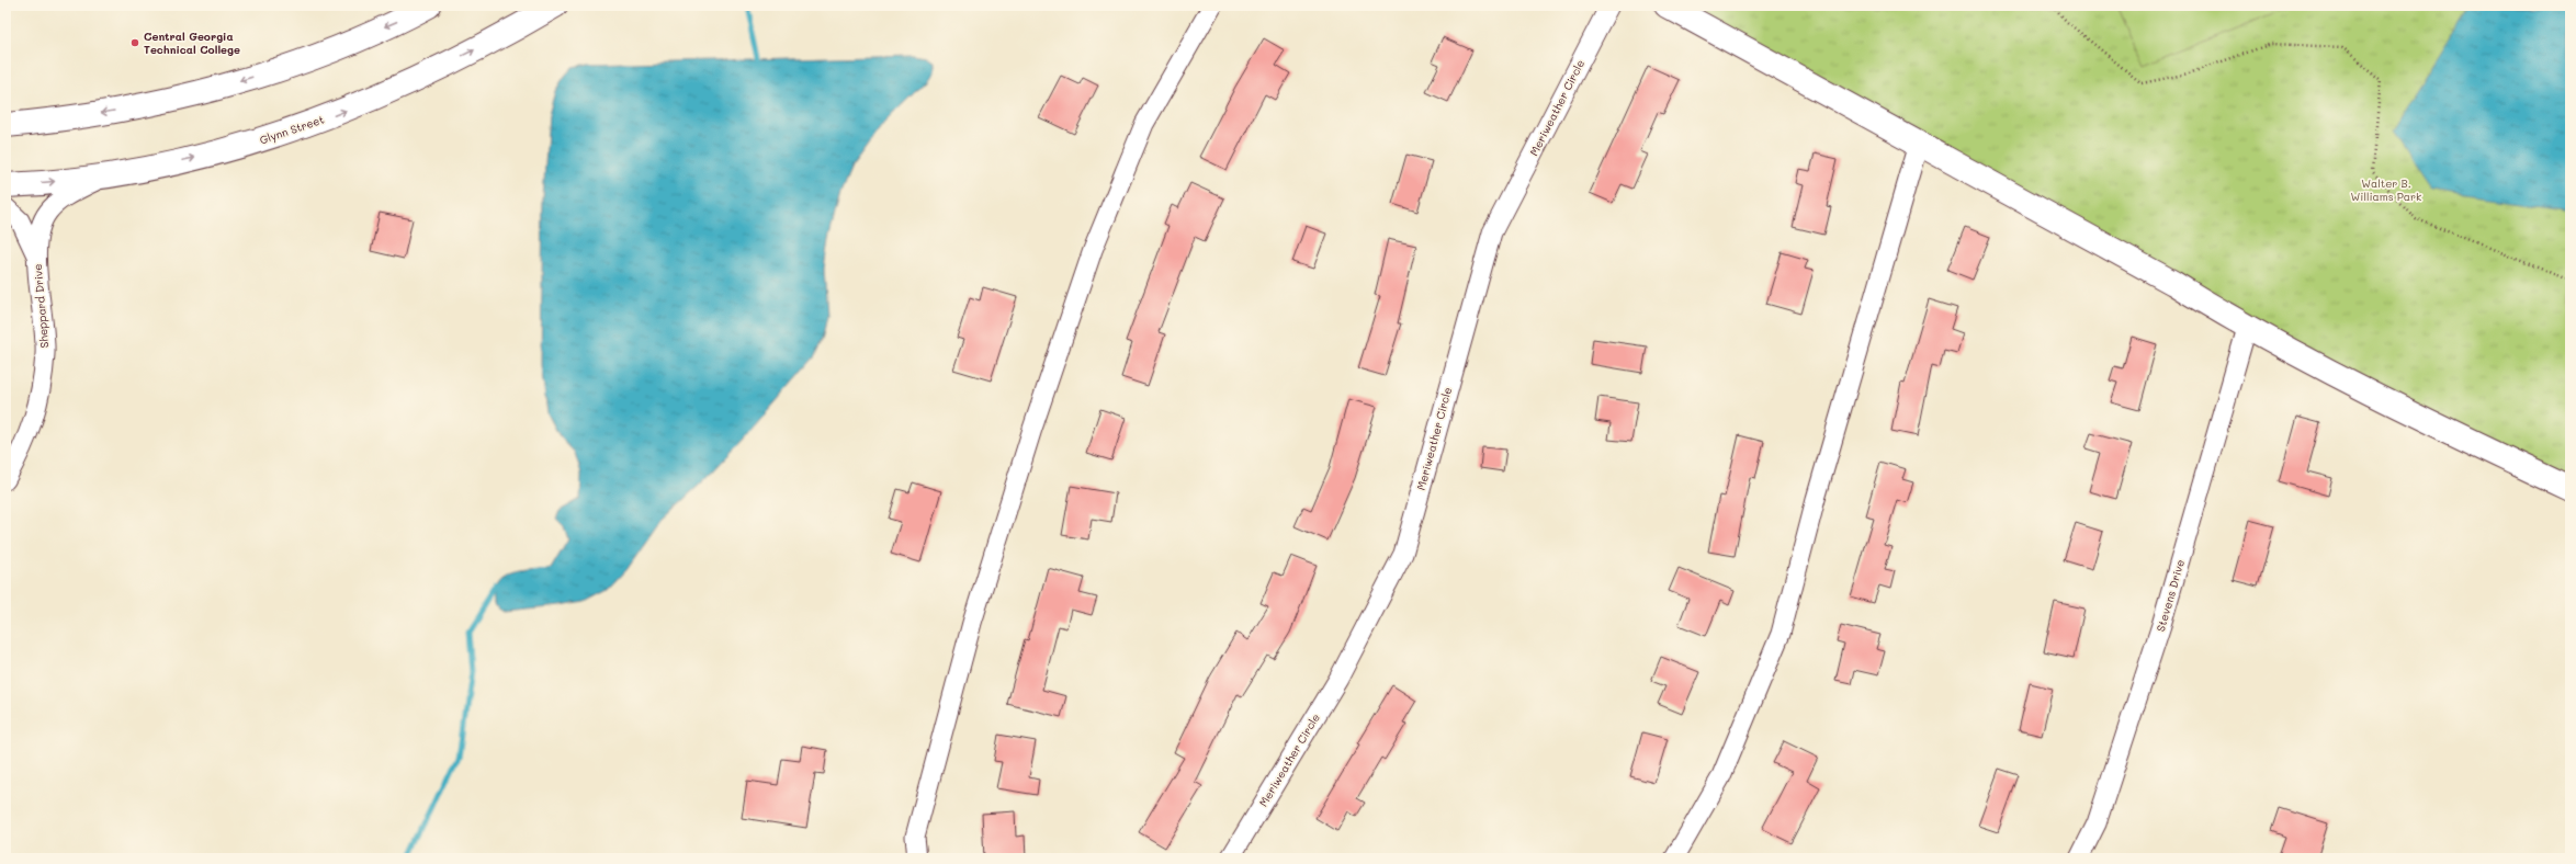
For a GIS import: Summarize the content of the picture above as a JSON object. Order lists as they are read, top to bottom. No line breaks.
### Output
{"streets":{"main road":["Glynn Street"],"street":["Meriweather Circle","Sheppard Drive","Stevens Drive"]},"crossings":[["Glynn Street","Sheppard Drive"]],"parks":["Walter B. Williams Park"],"places":["Central Georgia Technical College"]}
